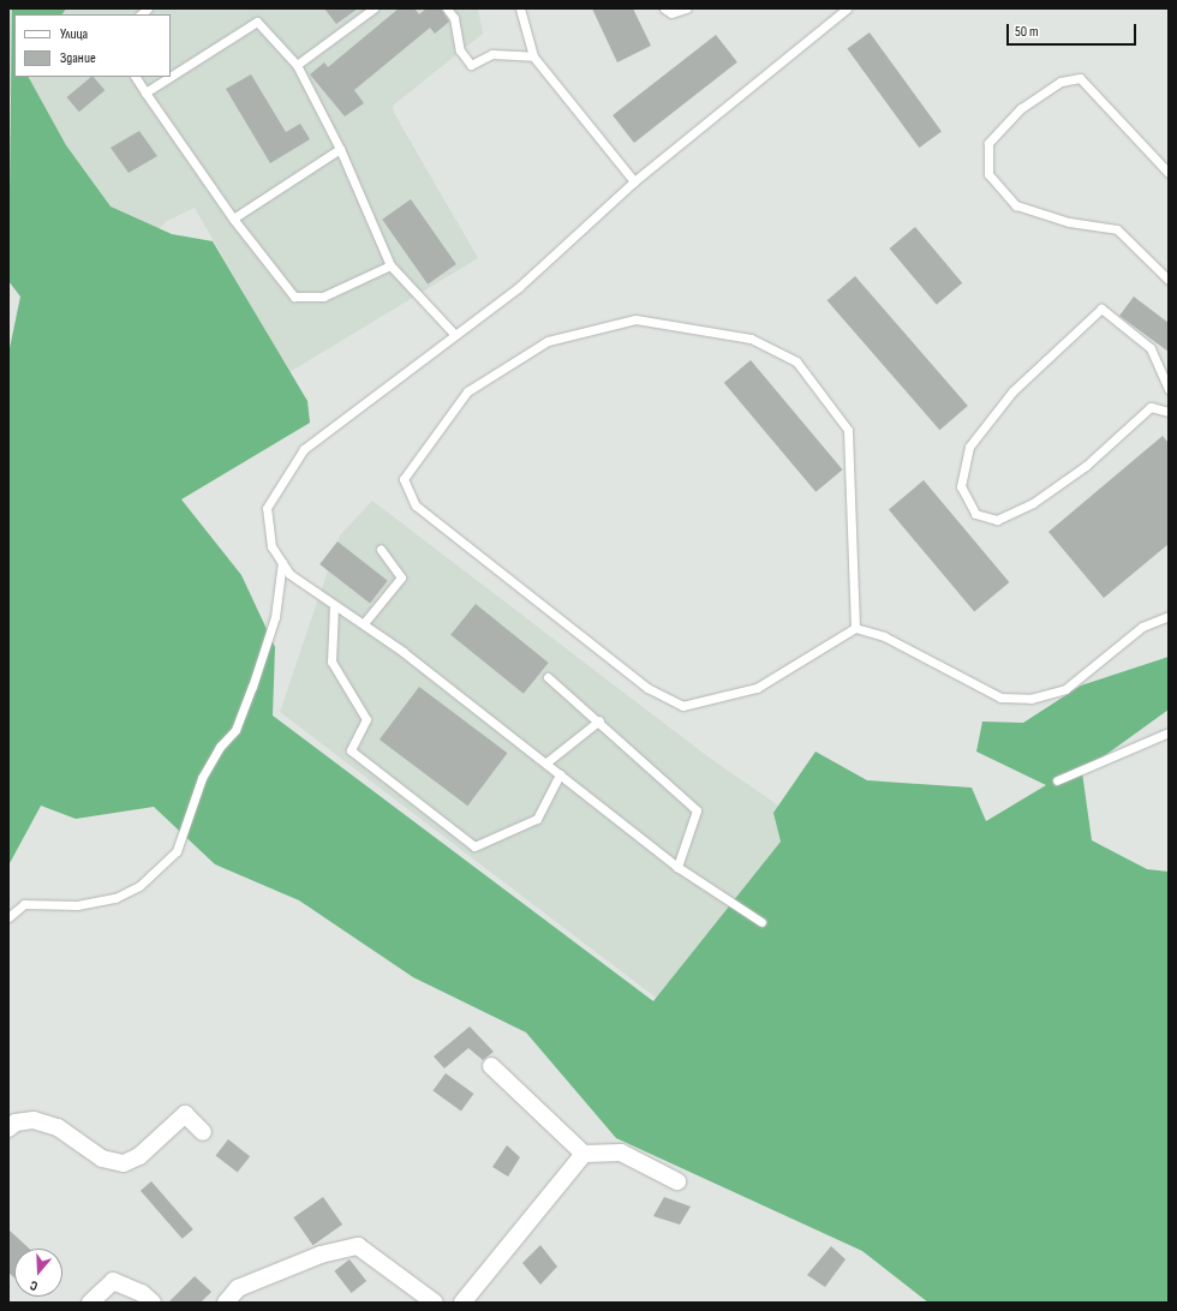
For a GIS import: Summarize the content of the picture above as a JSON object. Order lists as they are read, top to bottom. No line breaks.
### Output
{"legend":["Улица","Здание"],"scale_bar":"50 m","north":"bottom"}
